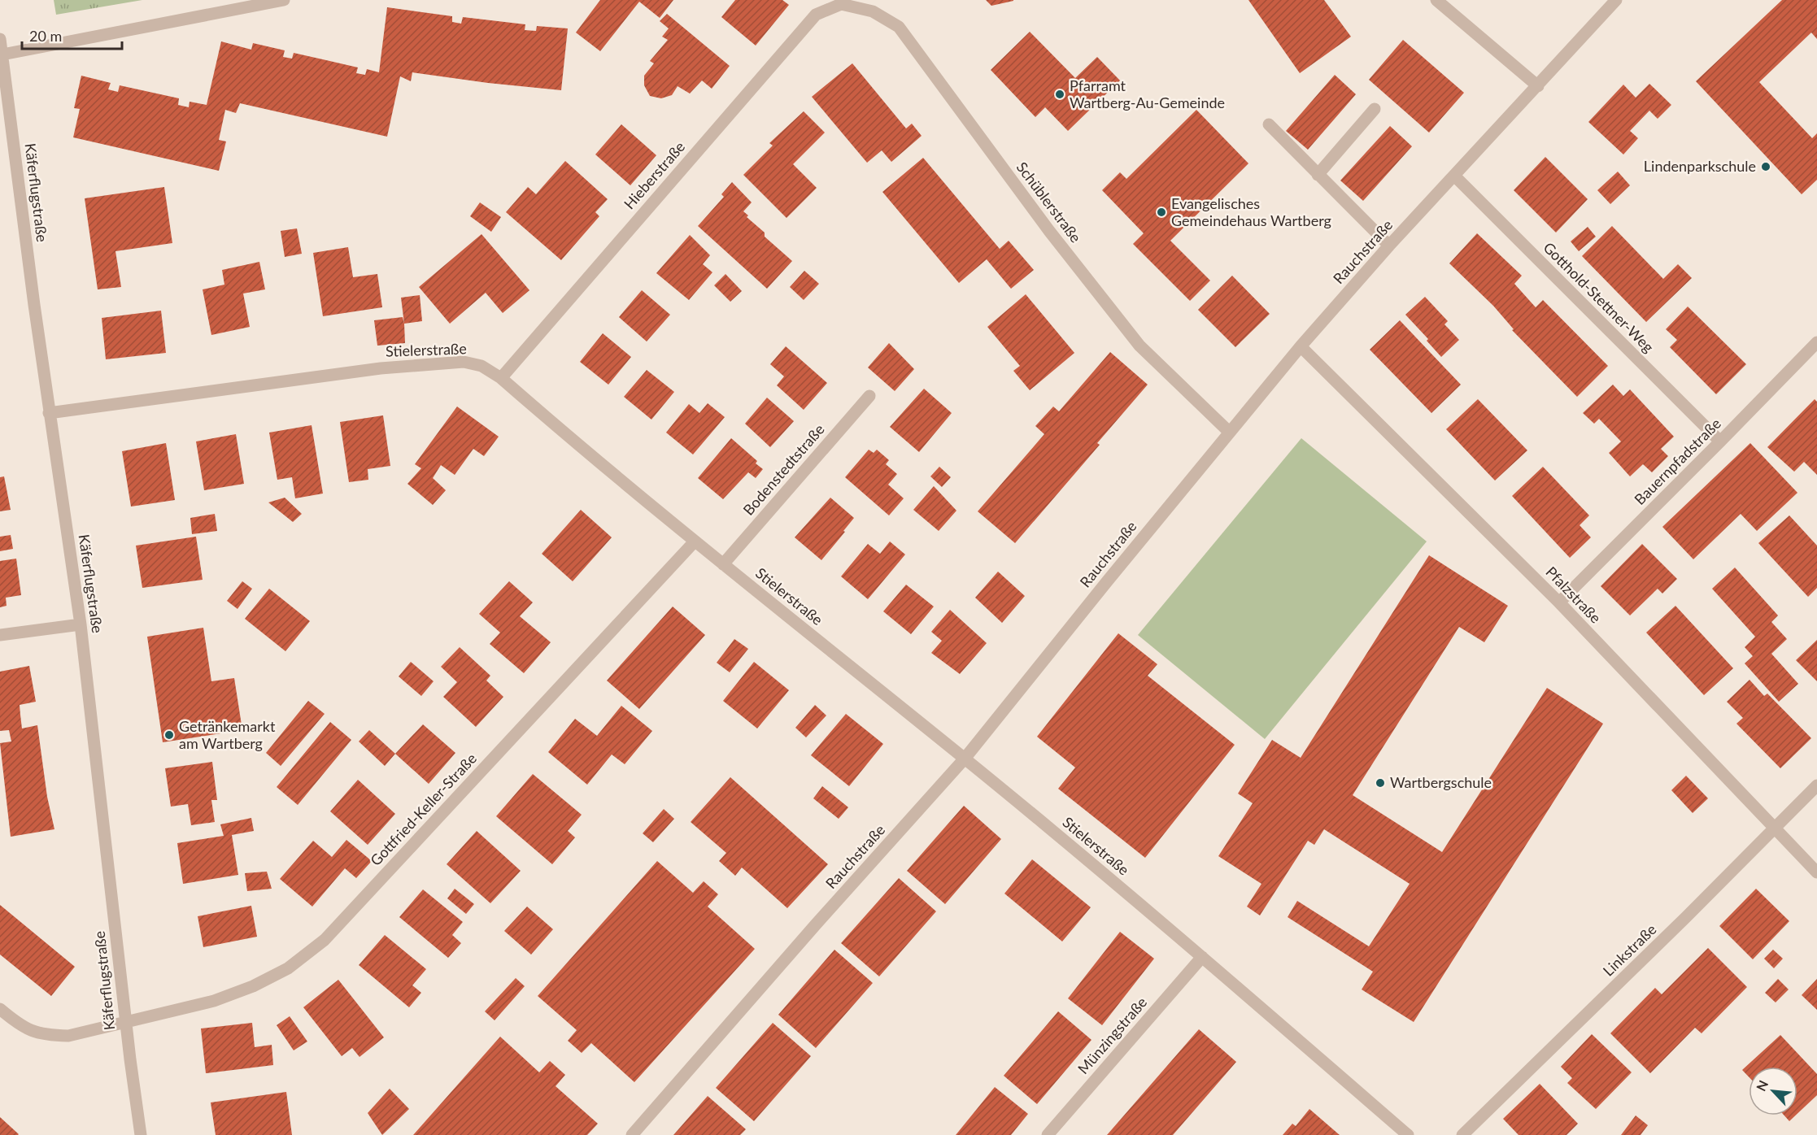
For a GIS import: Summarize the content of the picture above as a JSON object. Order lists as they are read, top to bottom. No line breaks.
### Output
{"streets":{"street":["Hieberstraße","Käferflugstraße","Schüblerstraße","Rauchstraße","Gotthold-Stettner-Weg","Stielerstraße","Bauernpfadstraße","Bodenstedtstraße","Pfalzstraße","Gottfried-Keller-Straße","Linkstraße","Münzingstraße"]},"crossings":[["Hieberstraße","Schüblerstraße"],["Hieberstraße","Stielerstraße"],["Käferflugstraße","Stielerstraße"],["Käferflugstraße","Gottfried-Keller-Straße"],["Schüblerstraße","Rauchstraße"],["Rauchstraße","Gotthold-Stettner-Weg"],["Rauchstraße","Stielerstraße"],["Rauchstraße","Pfalzstraße"],["Gotthold-Stettner-Weg","Bauernpfadstraße"],["Stielerstraße","Bodenstedtstraße"],["Stielerstraße","Gottfried-Keller-Straße"],["Stielerstraße","Münzingstraße"],["Bauernpfadstraße","Pfalzstraße"],["Pfalzstraße","Linkstraße"]],"places":["Pfarramt Wartberg-Au-Gemeinde","Lindenparkschule","Evangelisches Gemeindehaus Wartberg","Getränkemarkt am Wartberg","Wartbergschule"],"scale_bar":"20 m","north":"top left"}
